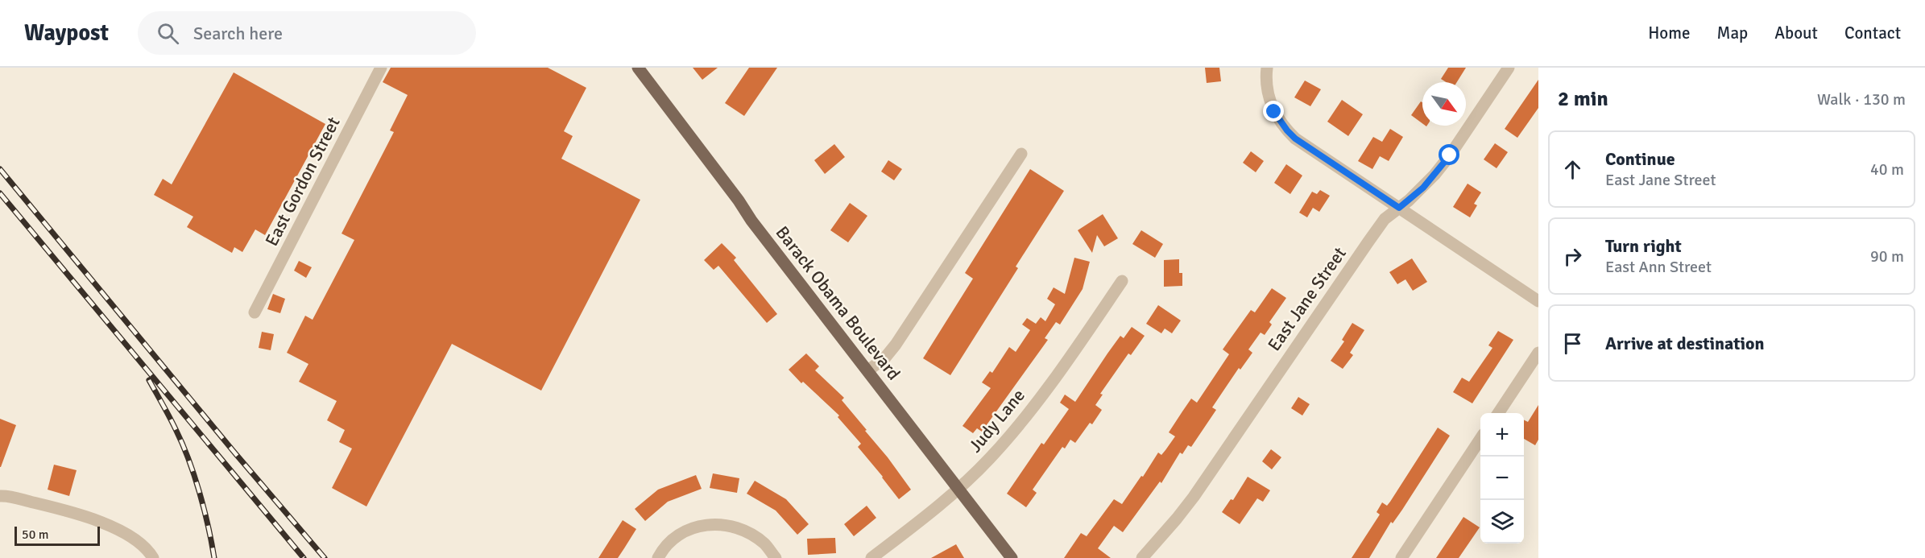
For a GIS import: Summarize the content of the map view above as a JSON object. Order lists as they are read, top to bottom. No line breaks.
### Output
{"streets":{"main road":["Barack Obama Boulevard"],"street":["East Gordon Street","East Jane Street","Judy Lane"]},"crossings":[["Barack Obama Boulevard","Judy Lane"]],"scale_bar":"50 m","north":"bottom right","page":{"header":"Waypost","search":"Search here","nav":["Home","Map","About","Contact"],"heading":["2 min","Walk · 130 m"],"list":[["Continue","East Jane Street","40 m"],["Turn right","East Ann Street","90 m"],"Arrive at destination"],"map_buttons":["+","−"],"scale":"50 m"}}
